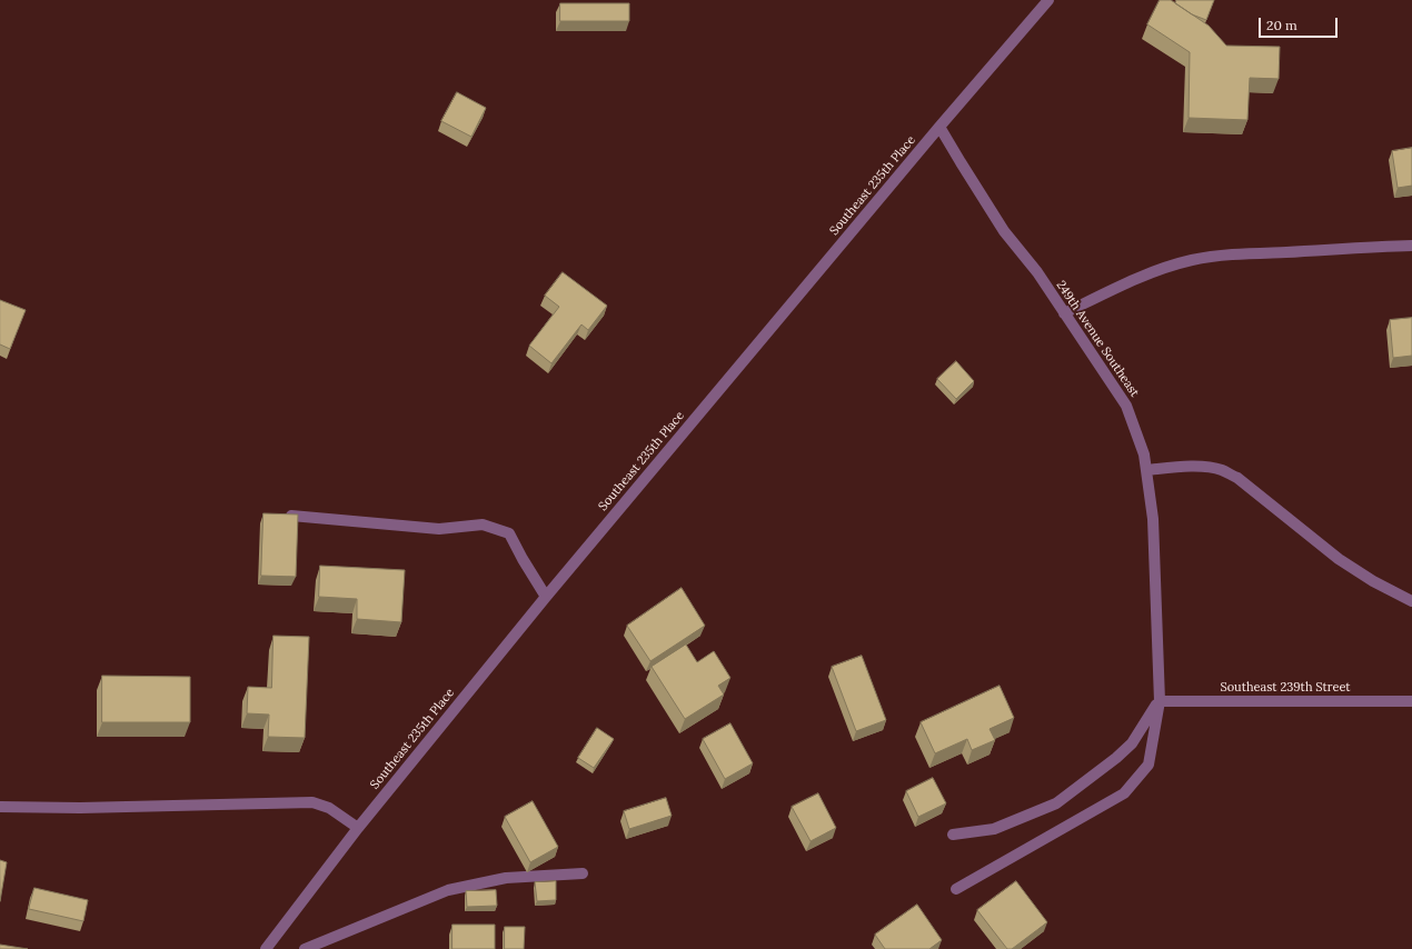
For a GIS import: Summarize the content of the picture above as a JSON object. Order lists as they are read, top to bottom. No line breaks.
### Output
{"streets":{"street":["Southeast 235th Place","249th Avenue Southeast","Southeast 239th Street"]},"crossings":[["Southeast 235th Place","249th Avenue Southeast"],["249th Avenue Southeast","Southeast 239th Street"]],"scale_bar":"20 m"}
